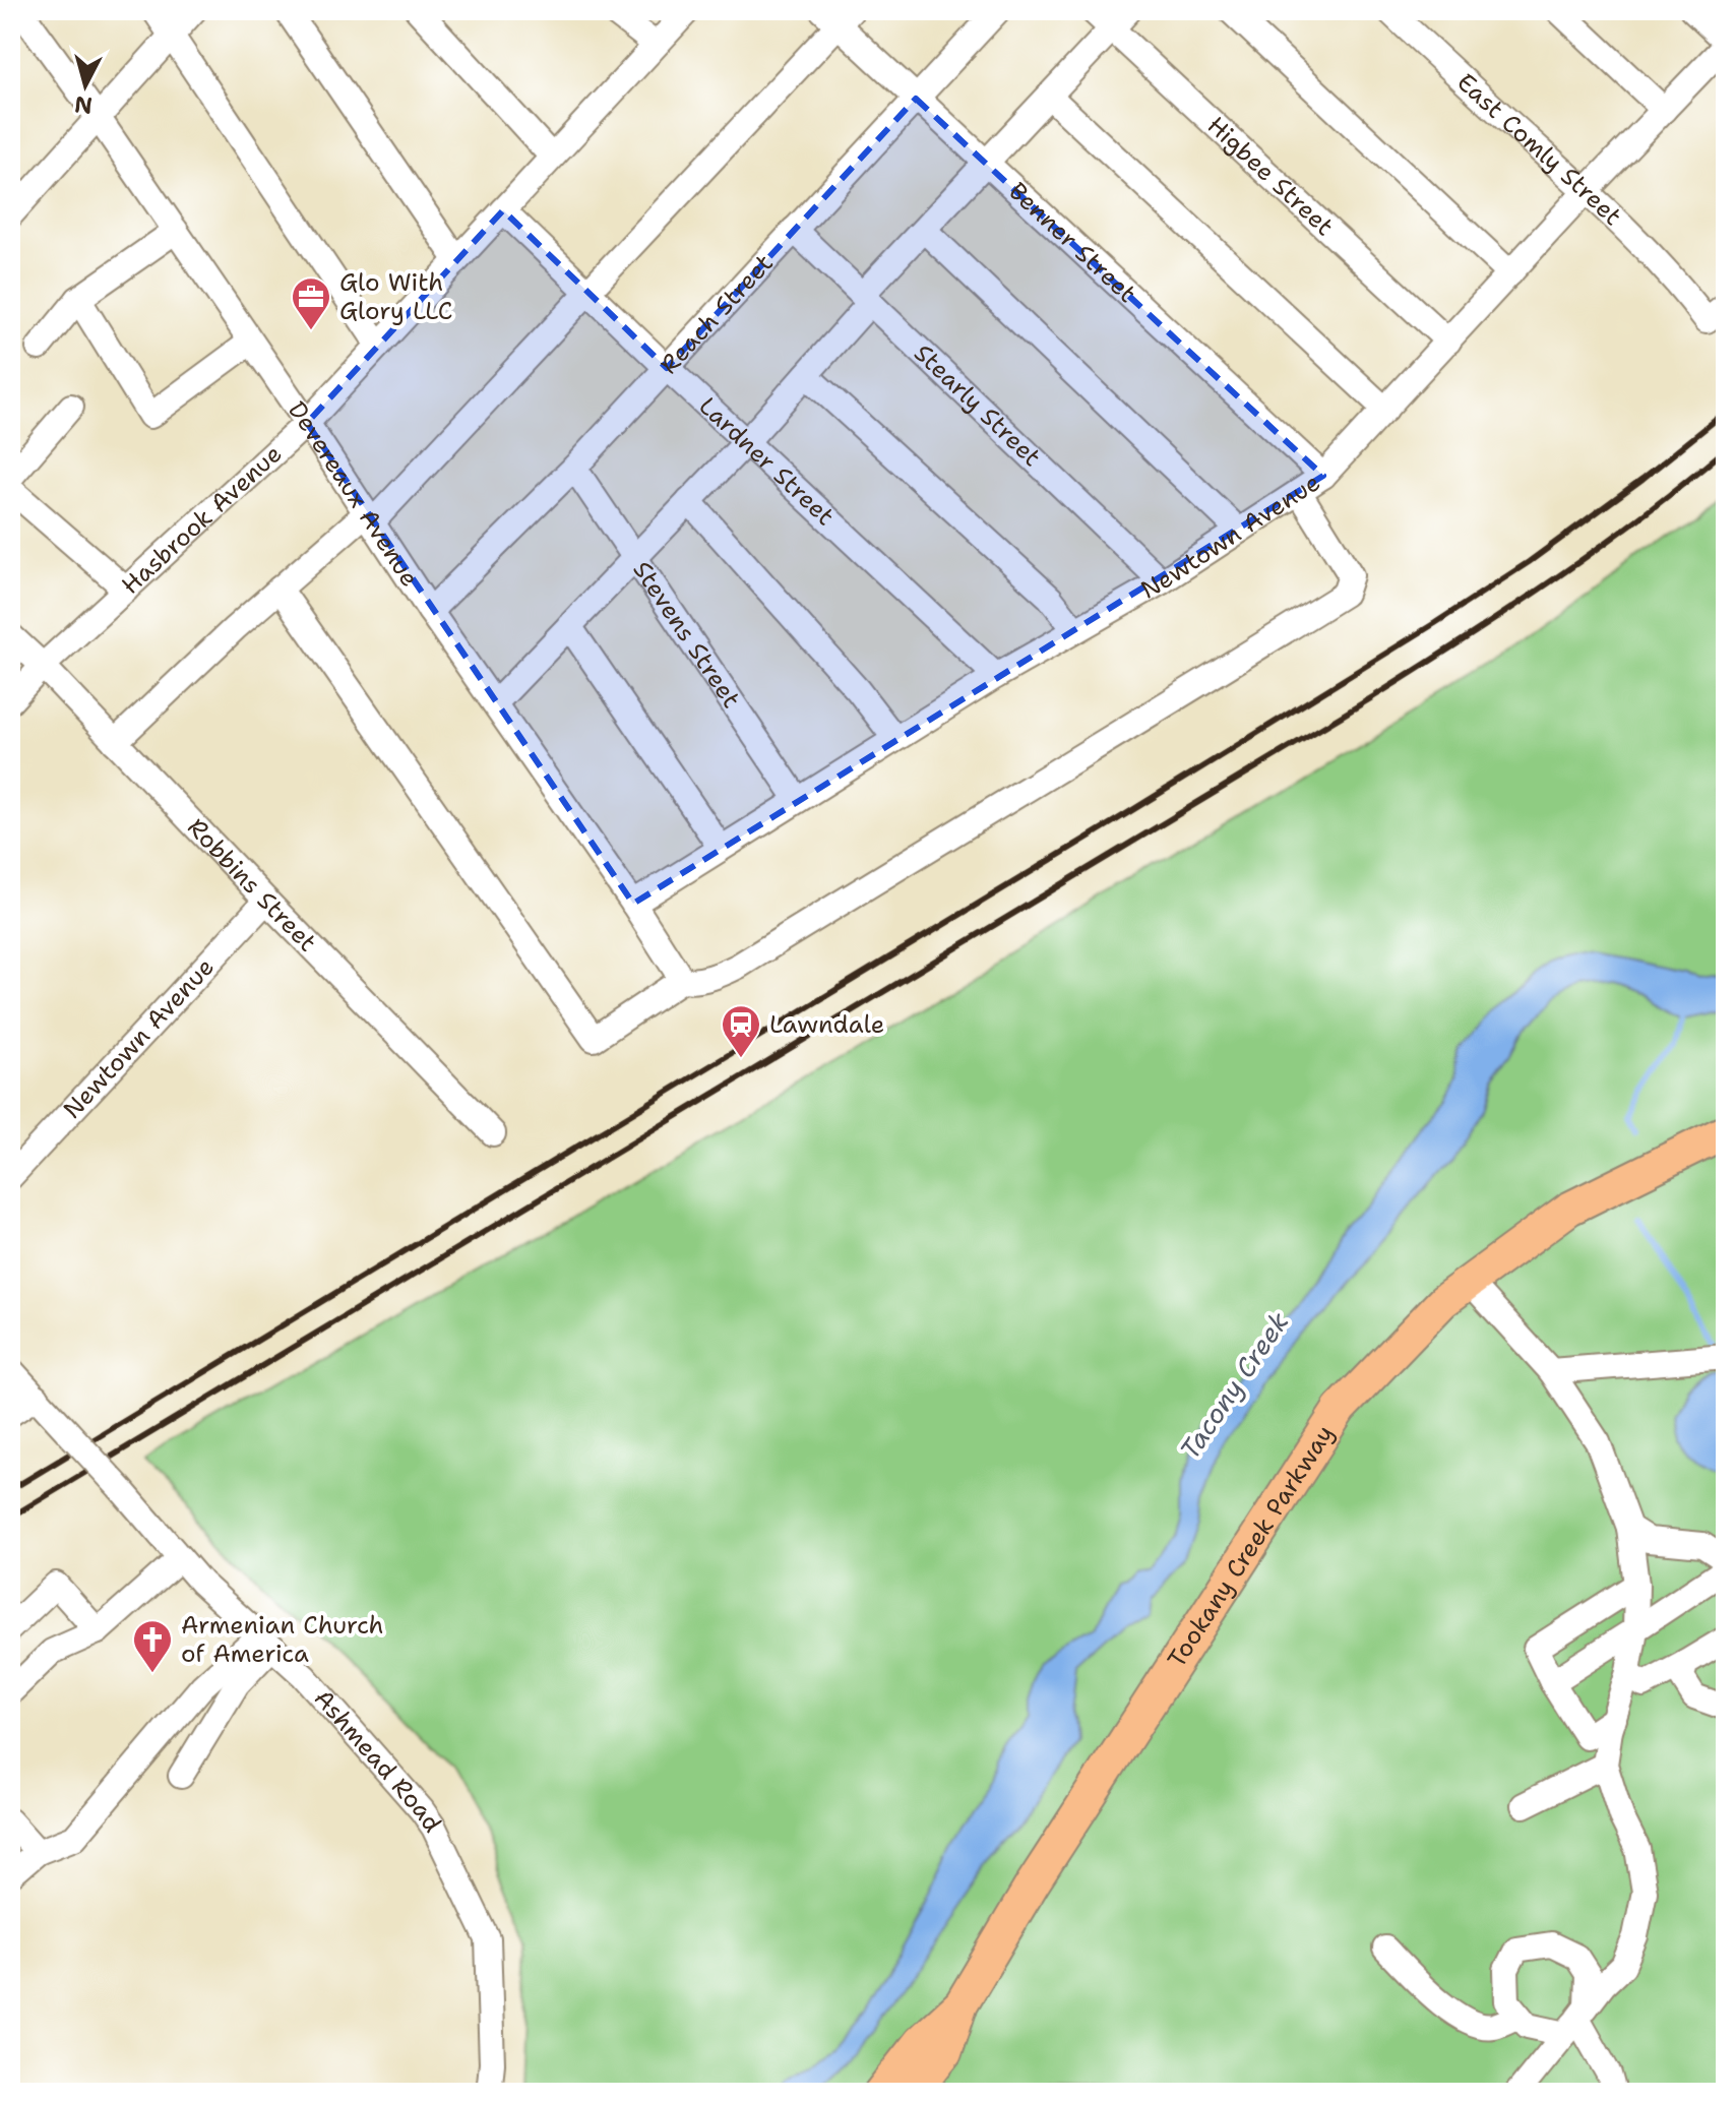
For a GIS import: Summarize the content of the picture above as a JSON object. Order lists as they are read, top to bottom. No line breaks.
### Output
{"streets":{"main road":["Tookany Creek Parkway"],"street":["East Comly Street","Higbee Street","Benner Street","Reach Street","Stearly Street","Lardner Street","Devereaux Avenue","Hasbrook Avenue","Newtown Avenue","Stevens Street","Robbins Street","Ashmead Road"]},"crossings":[["East Comly Street","Newtown Avenue"],["Higbee Street","Newtown Avenue"],["Benner Street","Reach Street"],["Benner Street","Newtown Avenue"],["Reach Street","Stearly Street"],["Reach Street","Lardner Street"],["Reach Street","Devereaux Avenue"],["Reach Street","Stevens Street"],["Stearly Street","Newtown Avenue"],["Lardner Street","Hasbrook Avenue"],["Lardner Street","Newtown Avenue"],["Devereaux Avenue","Hasbrook Avenue"],["Devereaux Avenue","Newtown Avenue"],["Hasbrook Avenue","Robbins Street"],["Newtown Avenue","Stevens Street"],["Newtown Avenue","Robbins Street"]],"water":["Tacony Creek"],"places":{"office":["Glo With Glory LLC"],"station":["Lawndale"],"church":["Armenian Church of America"]},"north":"bottom"}
